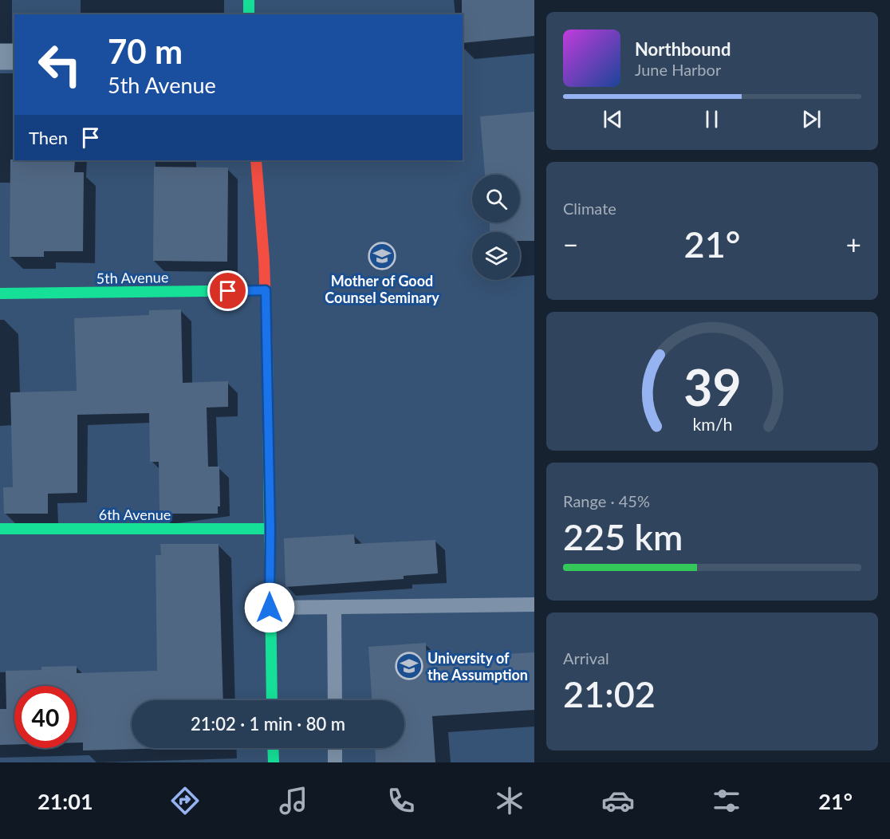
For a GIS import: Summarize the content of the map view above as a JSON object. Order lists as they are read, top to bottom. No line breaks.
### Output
{"streets":{"street":["5th Avenue","6th Avenue"]},"places":{"school or university":["Mother of Good Counsel Seminary","University of the Assumption"]},"page":{"turn":["70 m","5th Avenue"],"song":["Northbound","June Harbor"],"then":"Then","tile":["Climate",["Range · 45%","225 km"],["Arrival","21:02"]],"heat":["−","21°","+"],"limit":"40","trip":"21:02 · 1 min · 80 m","tabs":["21:01","21°"],"gauge":["39","km/h"]}}
